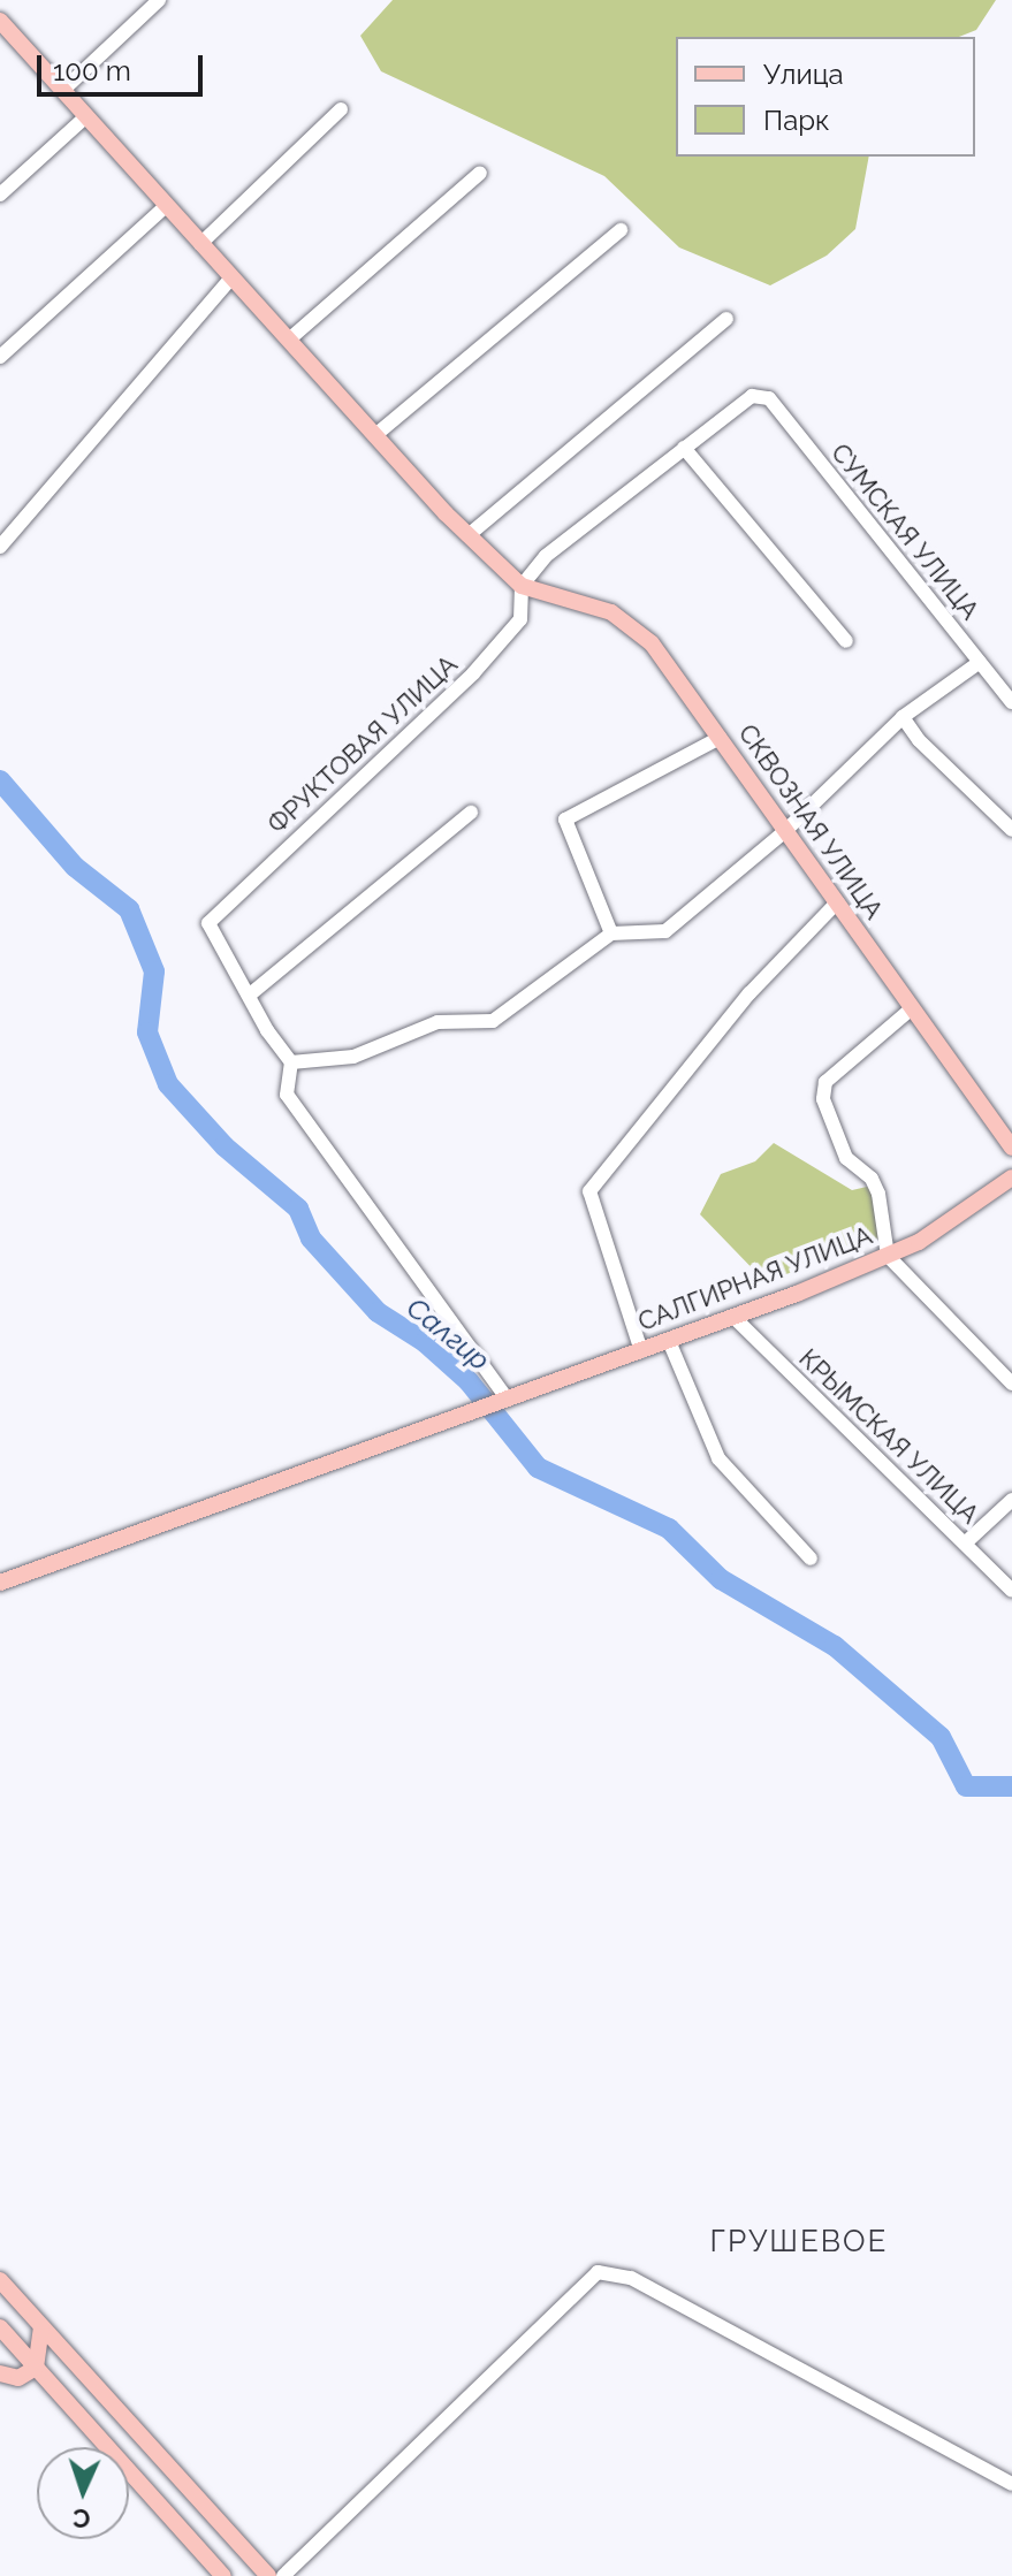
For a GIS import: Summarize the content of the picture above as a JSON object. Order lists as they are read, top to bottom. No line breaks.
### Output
{"streets":{"main road":["СКВОЗНАЯ УЛИЦА","САЛГИРНАЯ УЛИЦА"],"street":["СУМСКАЯ УЛИЦА","ФРУКТОВАЯ УЛИЦА","КРЫМСКАЯ УЛИЦА"]},"crossings":[["ФРУКТОВАЯ УЛИЦА","СКВОЗНАЯ УЛИЦА"],["САЛГИРНАЯ УЛИЦА","КРЫМСКАЯ УЛИЦА"]],"districts":["ГРУШЕВОЕ"],"water":["Салгир"],"legend":["Улица","Парк"],"scale_bar":"100 m","north":"bottom"}
